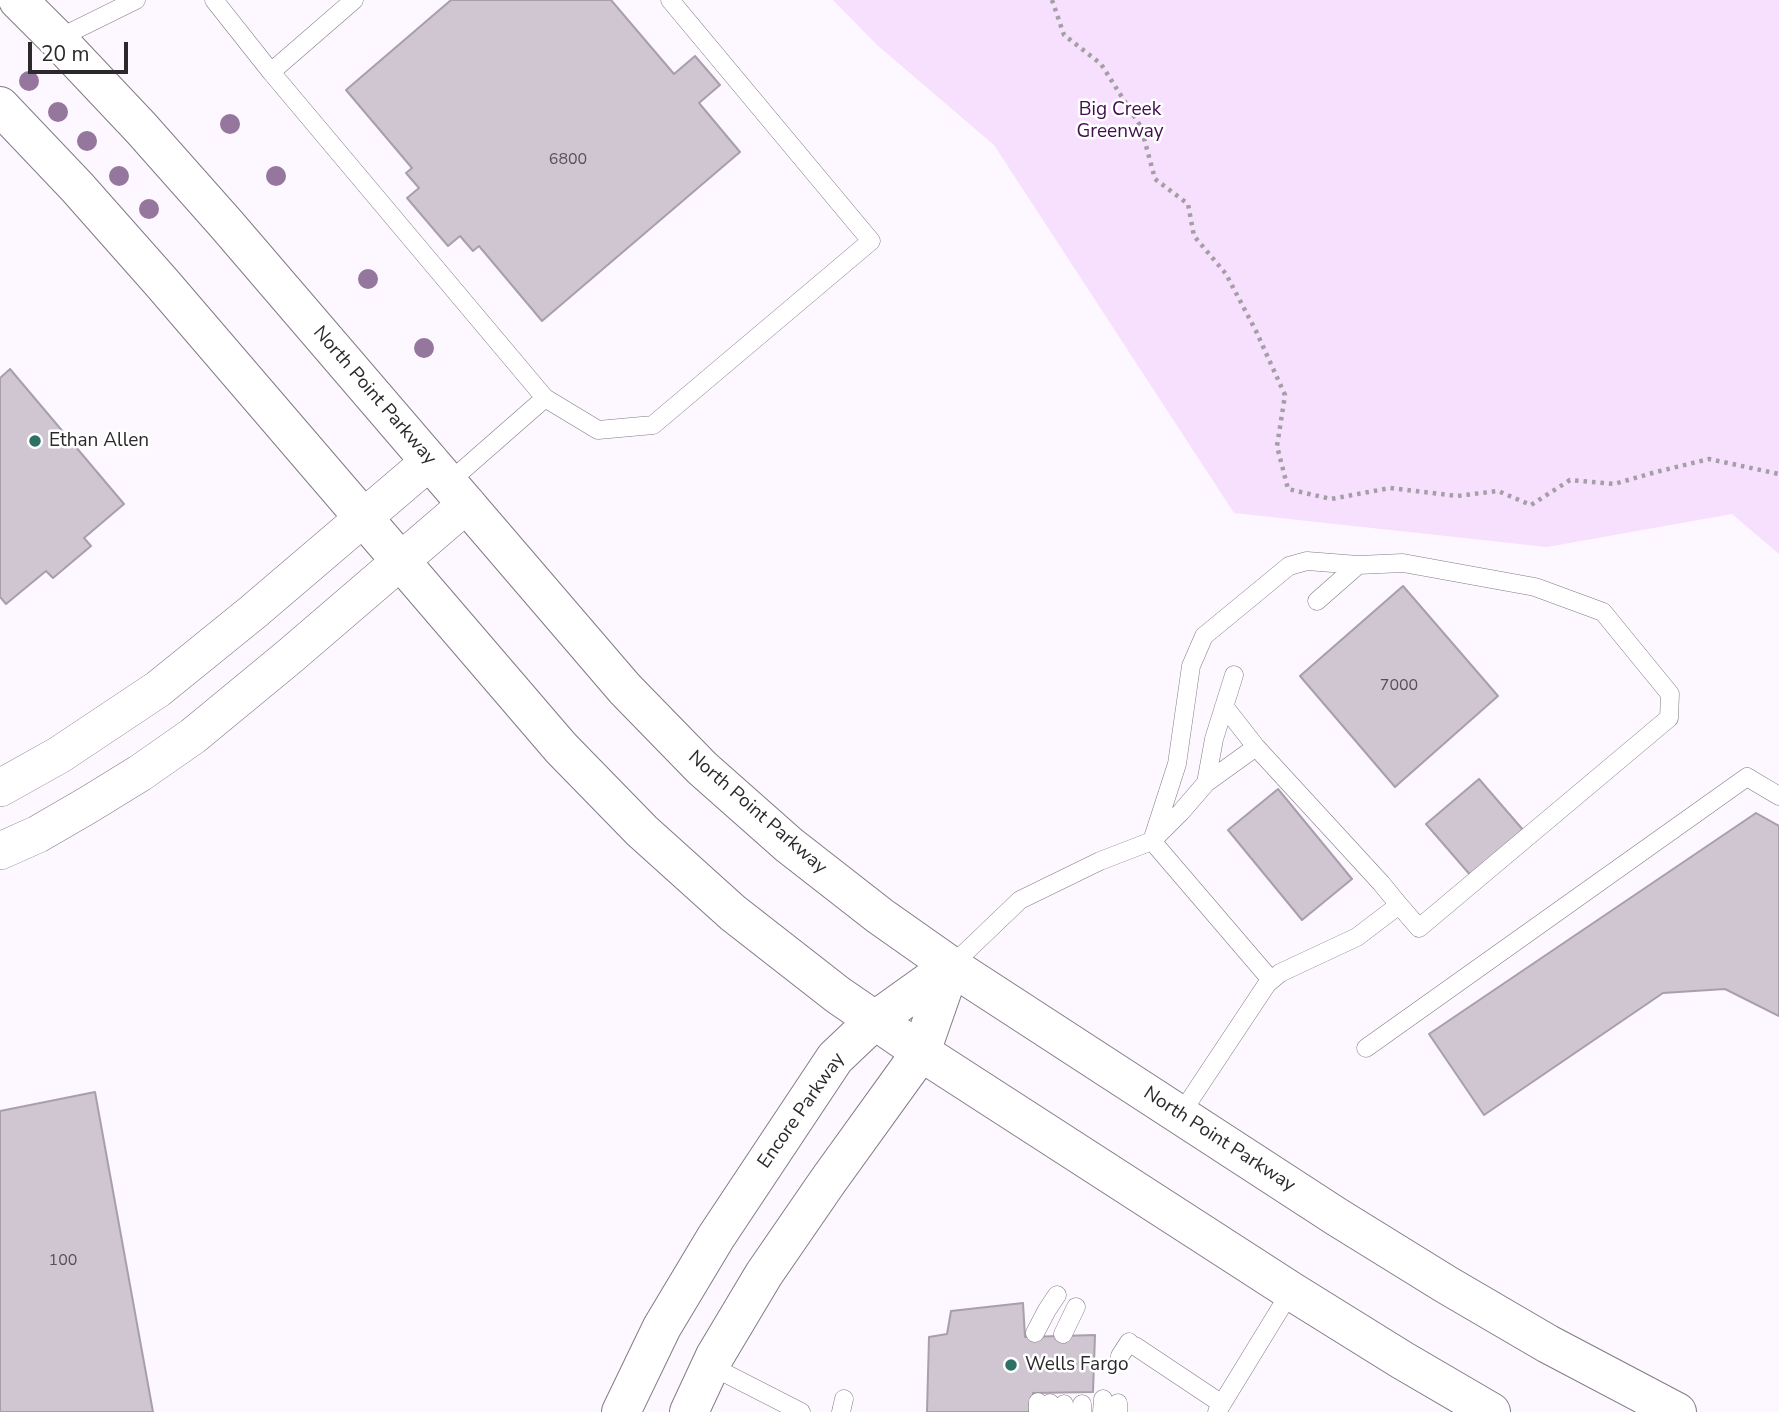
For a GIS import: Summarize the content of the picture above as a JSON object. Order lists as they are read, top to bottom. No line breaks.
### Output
{"streets":{"street":["North Point Parkway","Encore Parkway"]},"crossings":[["North Point Parkway","Encore Parkway"]],"parks":["Big Creek Greenway"],"places":["Ethan Allen","Wells Fargo"],"house_numbers":["6800","7000","100"],"scale_bar":"20 m"}
